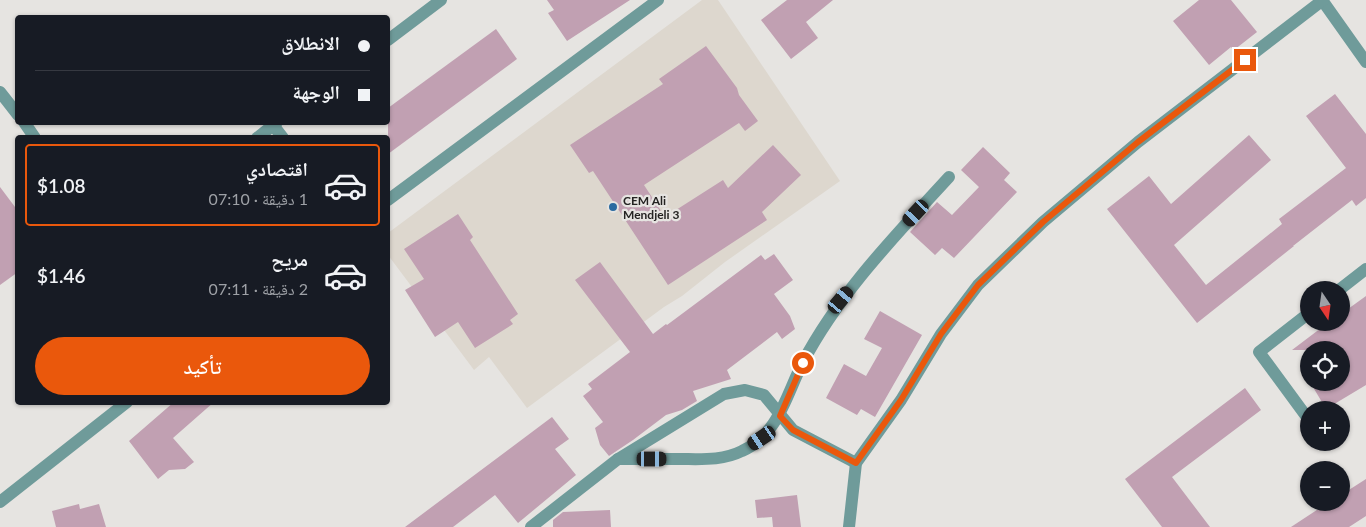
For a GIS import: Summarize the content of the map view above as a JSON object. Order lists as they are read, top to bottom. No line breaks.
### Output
{"places":["CEM Ali Mendjeli 3"],"north":"bottom","page":{"banner":["الانطلاق","الوجهة"],"list":[{"name":"اقتصادي","note":"1 دقيقة · 07:10","value":"$1.08"},{"name":"مريح","note":"2 دقيقة · 07:11","value":"$1.46"}],"map_buttons":["+","−"],"buttons":"تأكيد"}}
